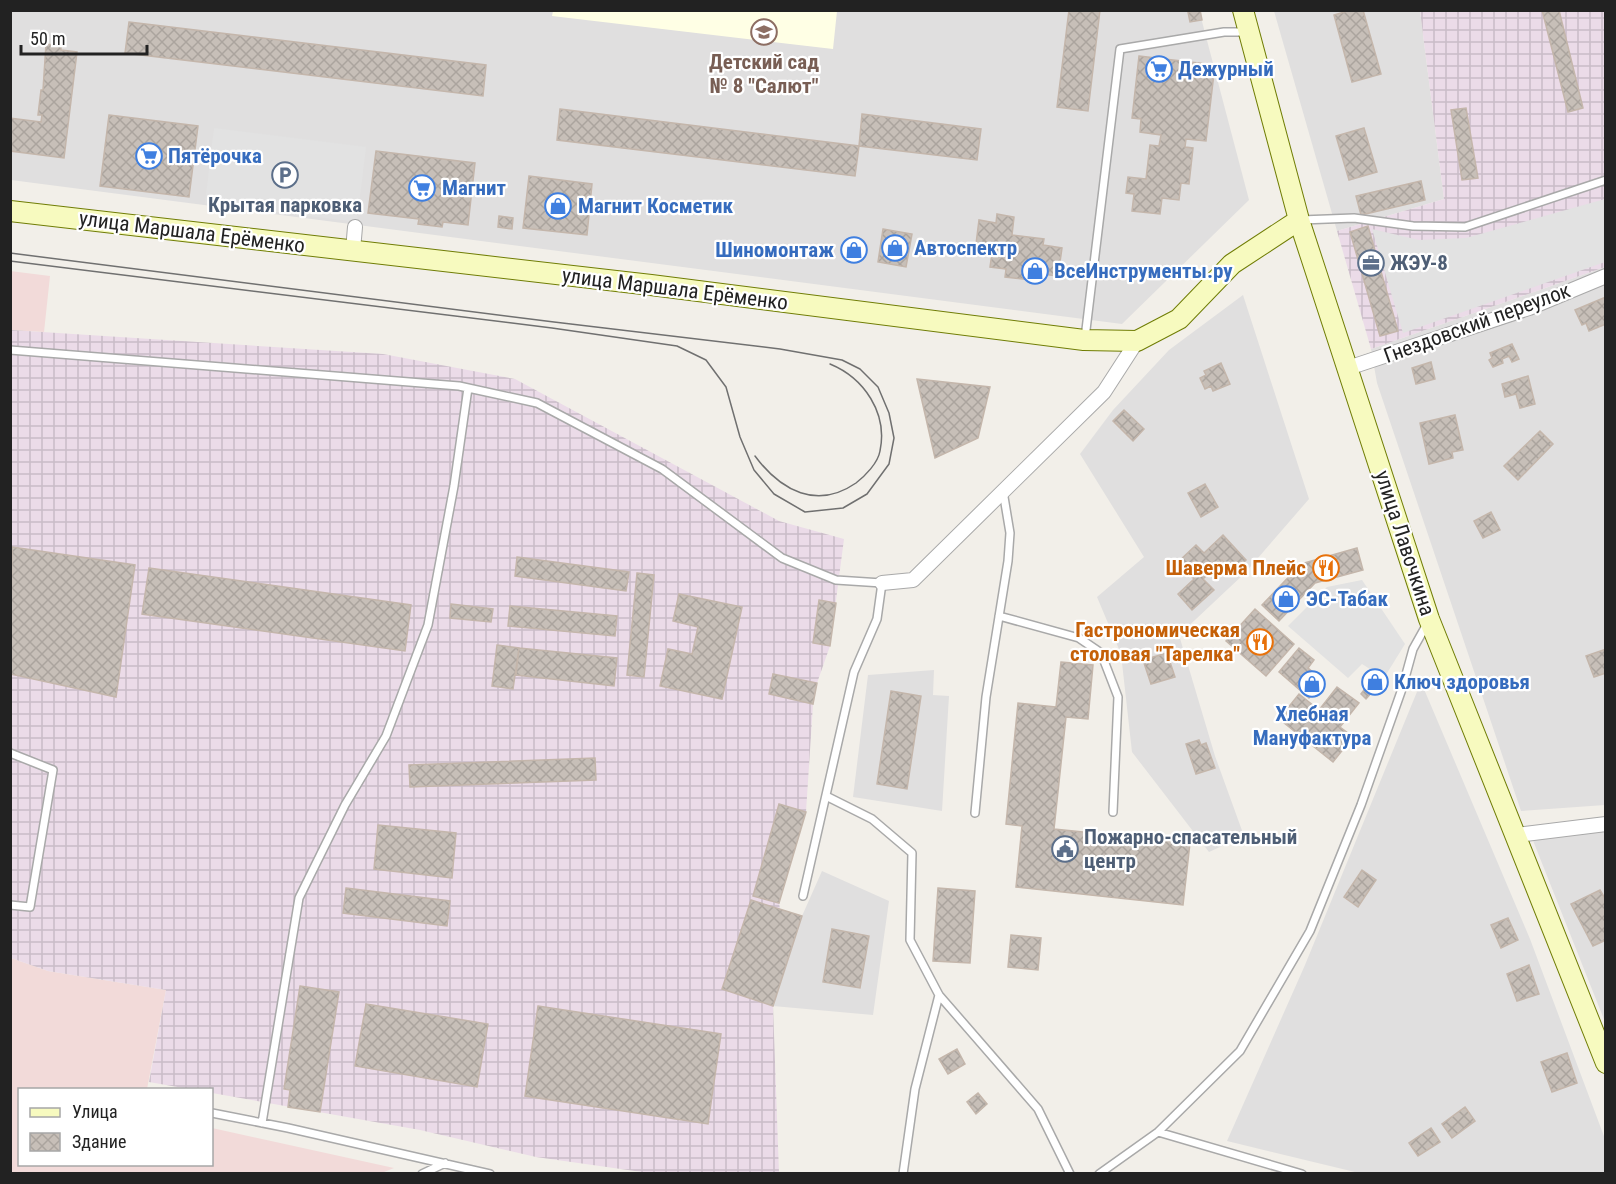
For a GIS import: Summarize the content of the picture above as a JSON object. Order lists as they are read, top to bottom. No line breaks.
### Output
{"streets":{"main road":["улица Маршала Ерёменко","улица Лавочкина"],"street":["Гнездовский переулок"]},"crossings":[["улица Маршала Ерёменко","улица Лавочкина"],["Гнездовский переулок","улица Лавочкина"]],"places":{"school or university":["Детский сад № 8 \"Салют\""],"supermarket":["Дежурный","Пятёрочка","Магнит"],"parking":["Крытая парковка"],"shop":["Магнит Косметик","Автоспектр","Шиномонтаж","ВсеИнструменты.ру","ЭС-Табак","Ключ здоровья","Хлебная Мануфактура"],"office":["ЖЭУ-8"],"restaurant":["Шаверма Плейс","Гастрономическая столовая \"Тарелка\""],"public building":["Пожарно-спасательный центр"]},"legend":["Улица","Здание"],"scale_bar":"50 m"}
